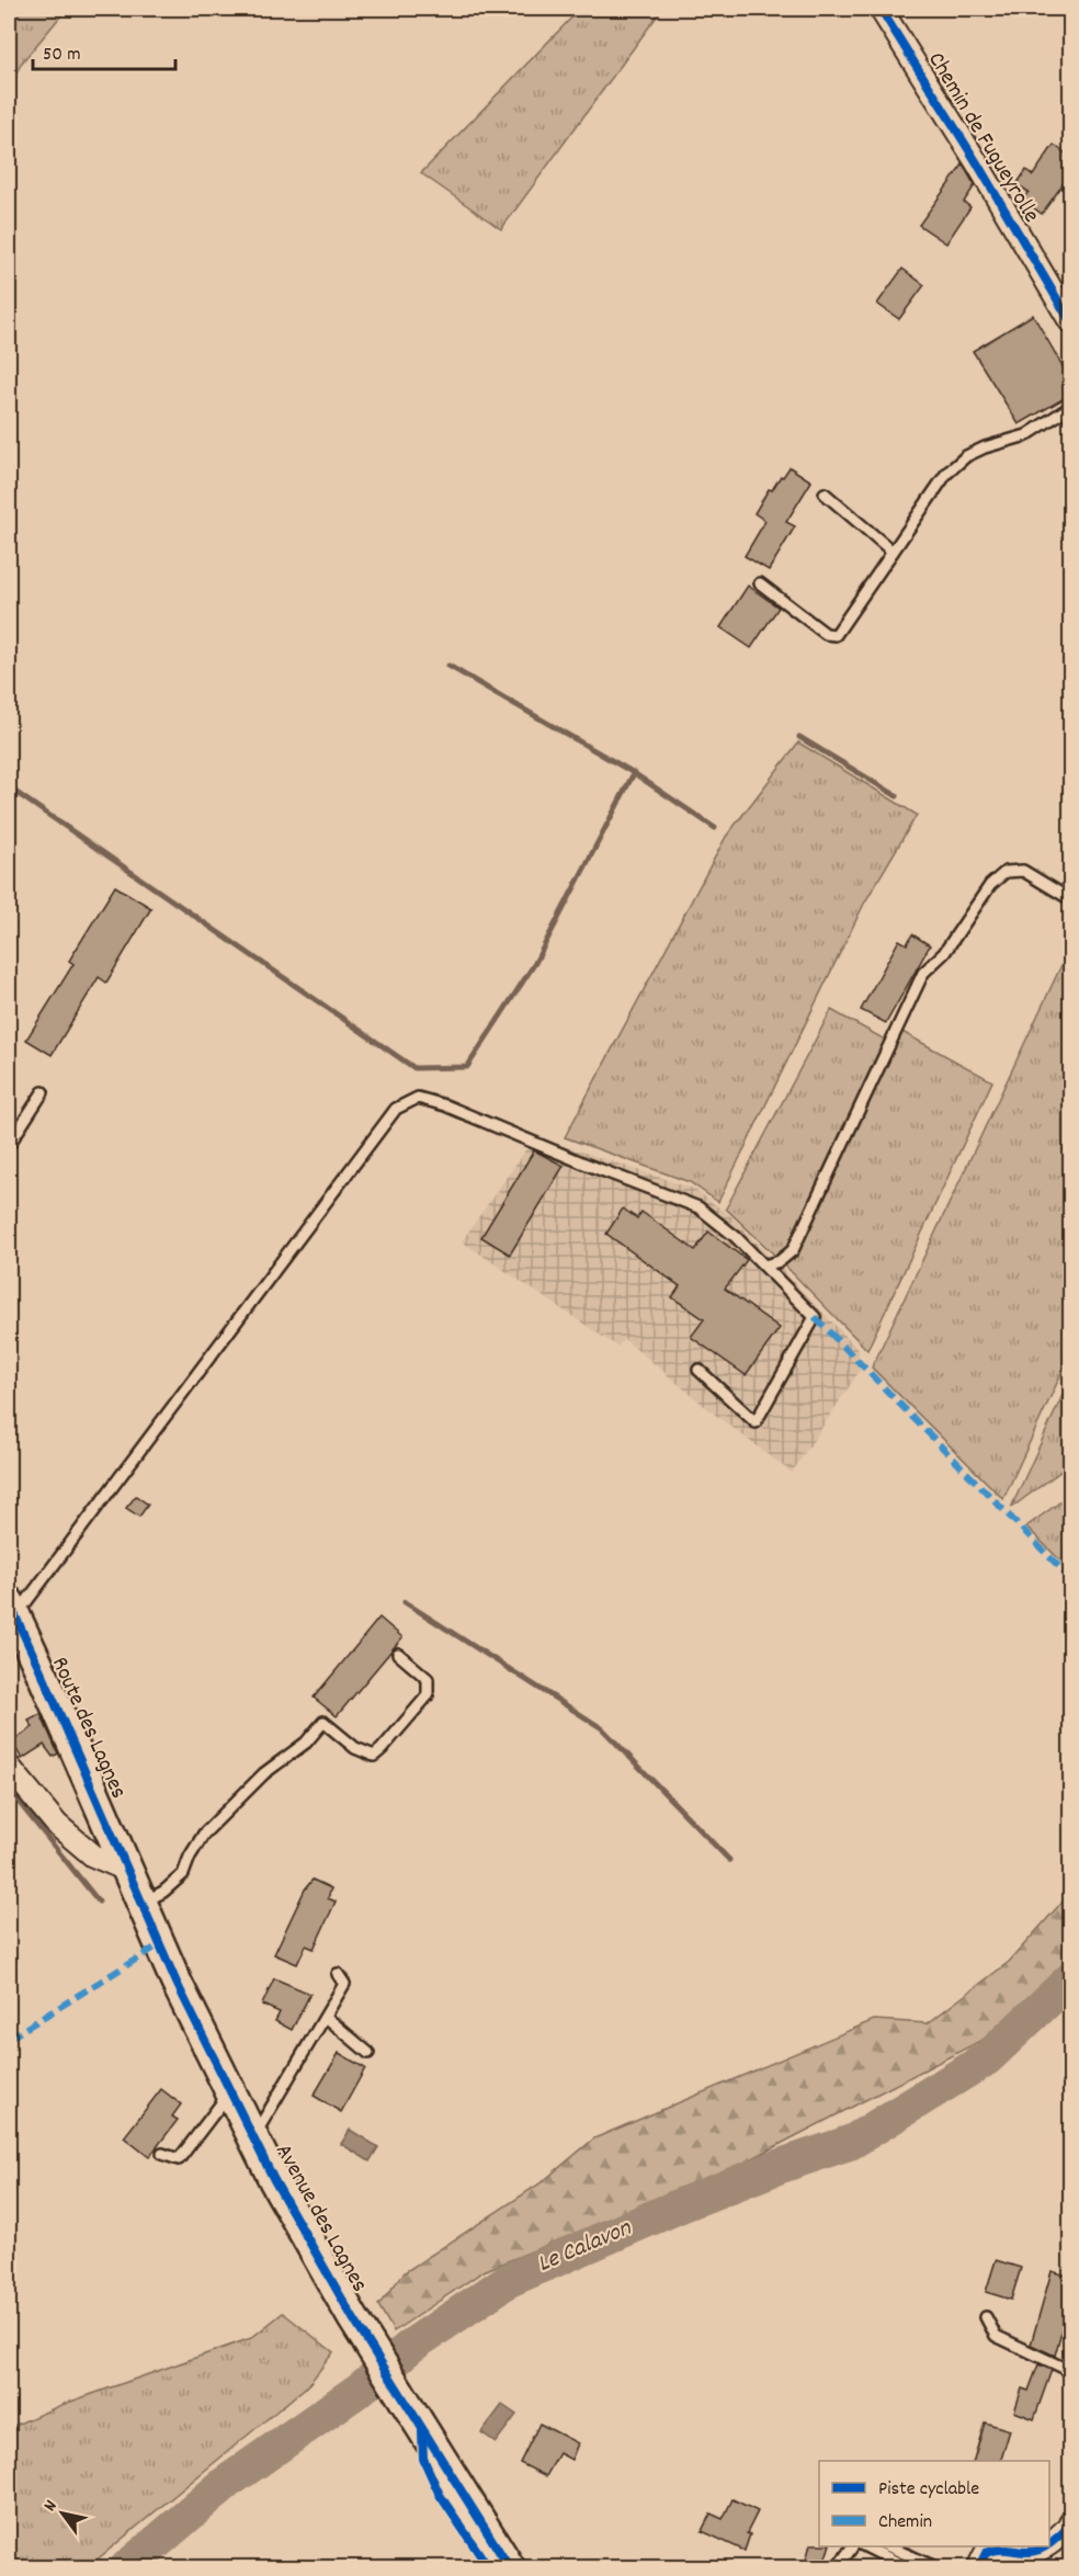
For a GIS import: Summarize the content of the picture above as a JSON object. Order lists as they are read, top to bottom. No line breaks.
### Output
{"streets":{"street":["Chemin de Fugueyrolle","Route des Lagnes","Avenue des Lagnes"]},"crossings":[["Route des Lagnes","Avenue des Lagnes"]],"water":["Le Calavon"],"legend":["Piste cyclable","Chemin"],"scale_bar":"50 m","north":"top left"}
